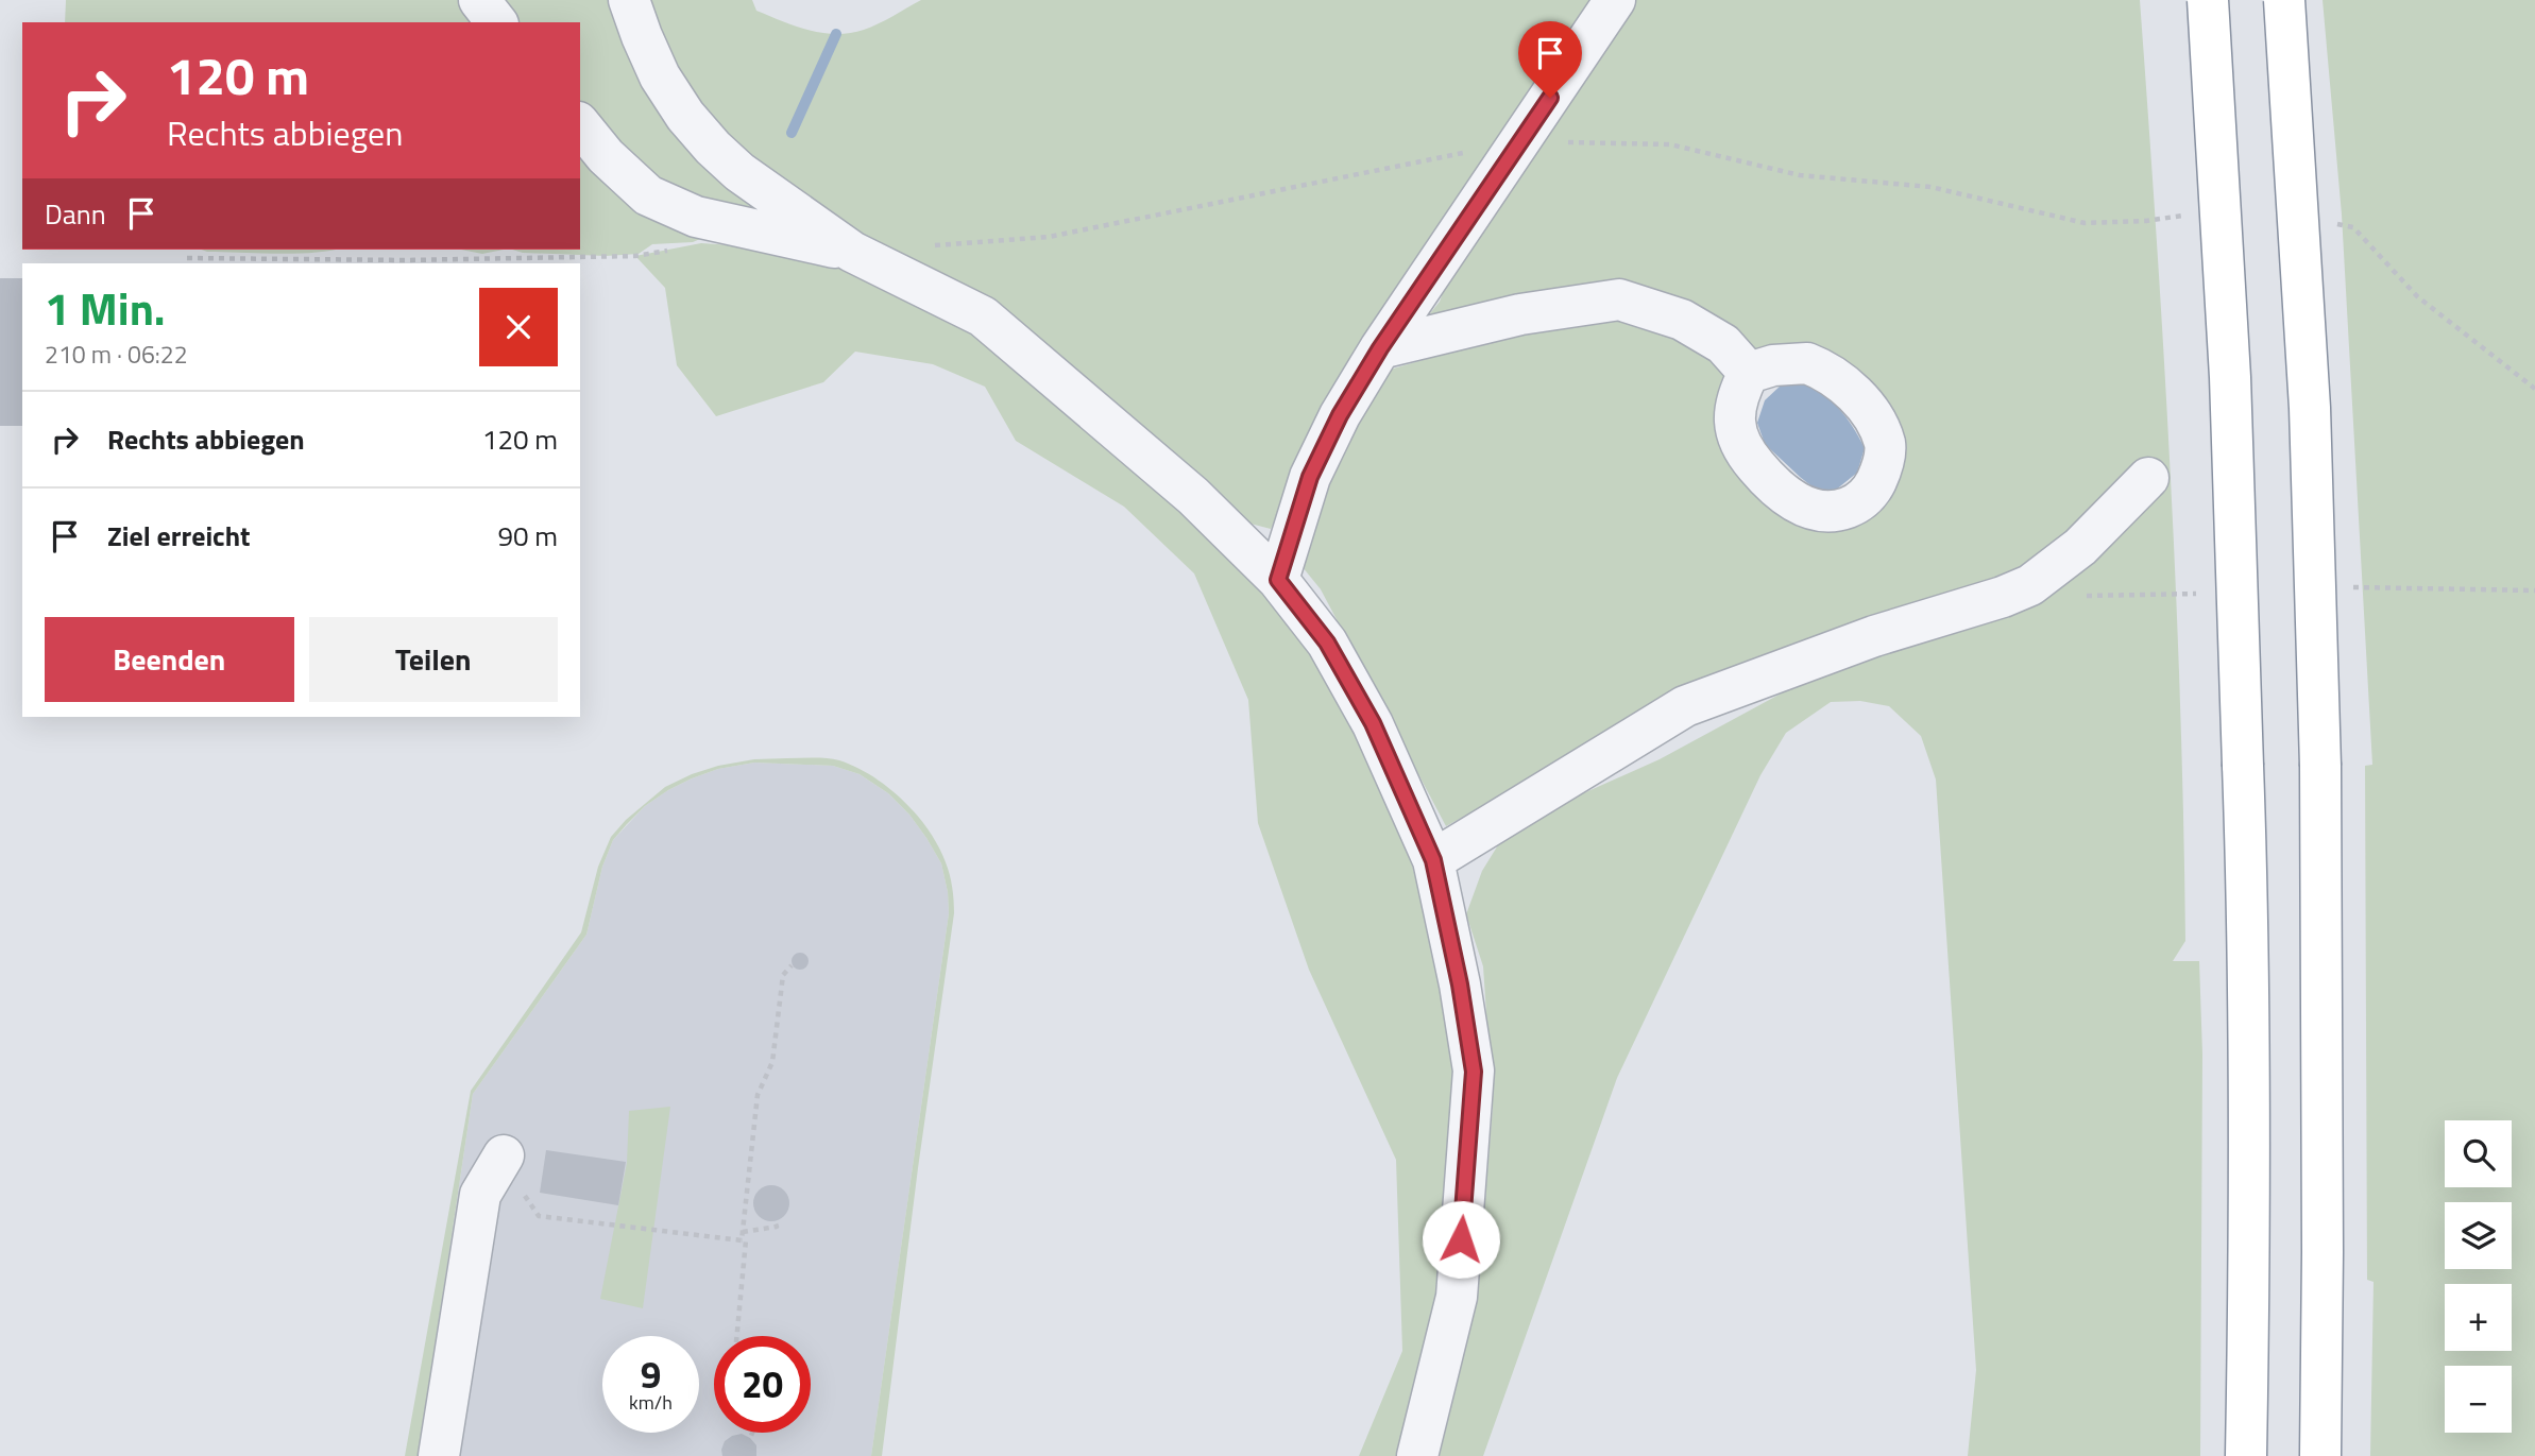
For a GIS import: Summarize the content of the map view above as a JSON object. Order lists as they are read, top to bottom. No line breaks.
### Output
{"page":{"turn":["120 m","Rechts abbiegen"],"then":"Dann","heading":["1 Min.","210 m · 06:22"],"list":[{"name":"Rechts abbiegen","value":"120 m"},{"name":"Ziel erreicht","value":"90 m"}],"buttons":["Beenden","Teilen"],"map_buttons":["+","−"],"speed":"9 km/h","limit":"20"}}
